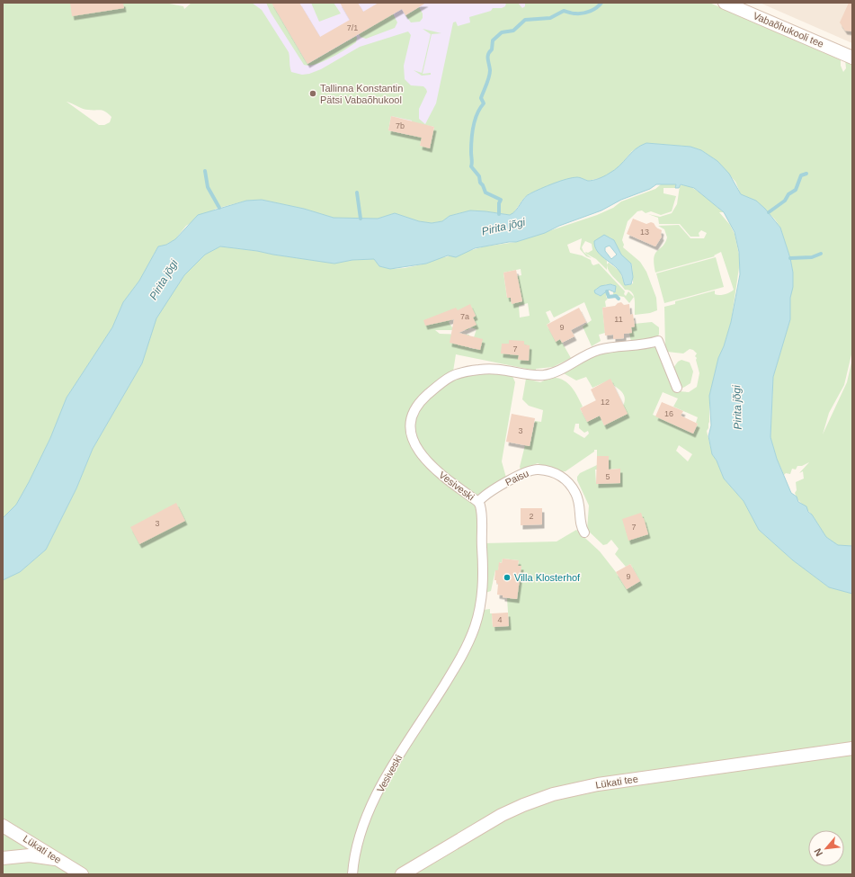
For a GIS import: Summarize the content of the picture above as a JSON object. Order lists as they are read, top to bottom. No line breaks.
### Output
{"streets":{"main road":["Vabaõhukooli tee","Lükati tee"],"street":["Paisu","Vesiveski"]},"crossings":[["Paisu","Vesiveski"]],"water":["Pirita jõgi"],"places":["Tallinna Konstantin Pätsi Vabaõhukool","Villa Klosterhof"],"house_numbers":["7/1","7b","13","7a","11","9","7","12","16","3","5","2","3","7","9","4"],"north":"bottom left"}
